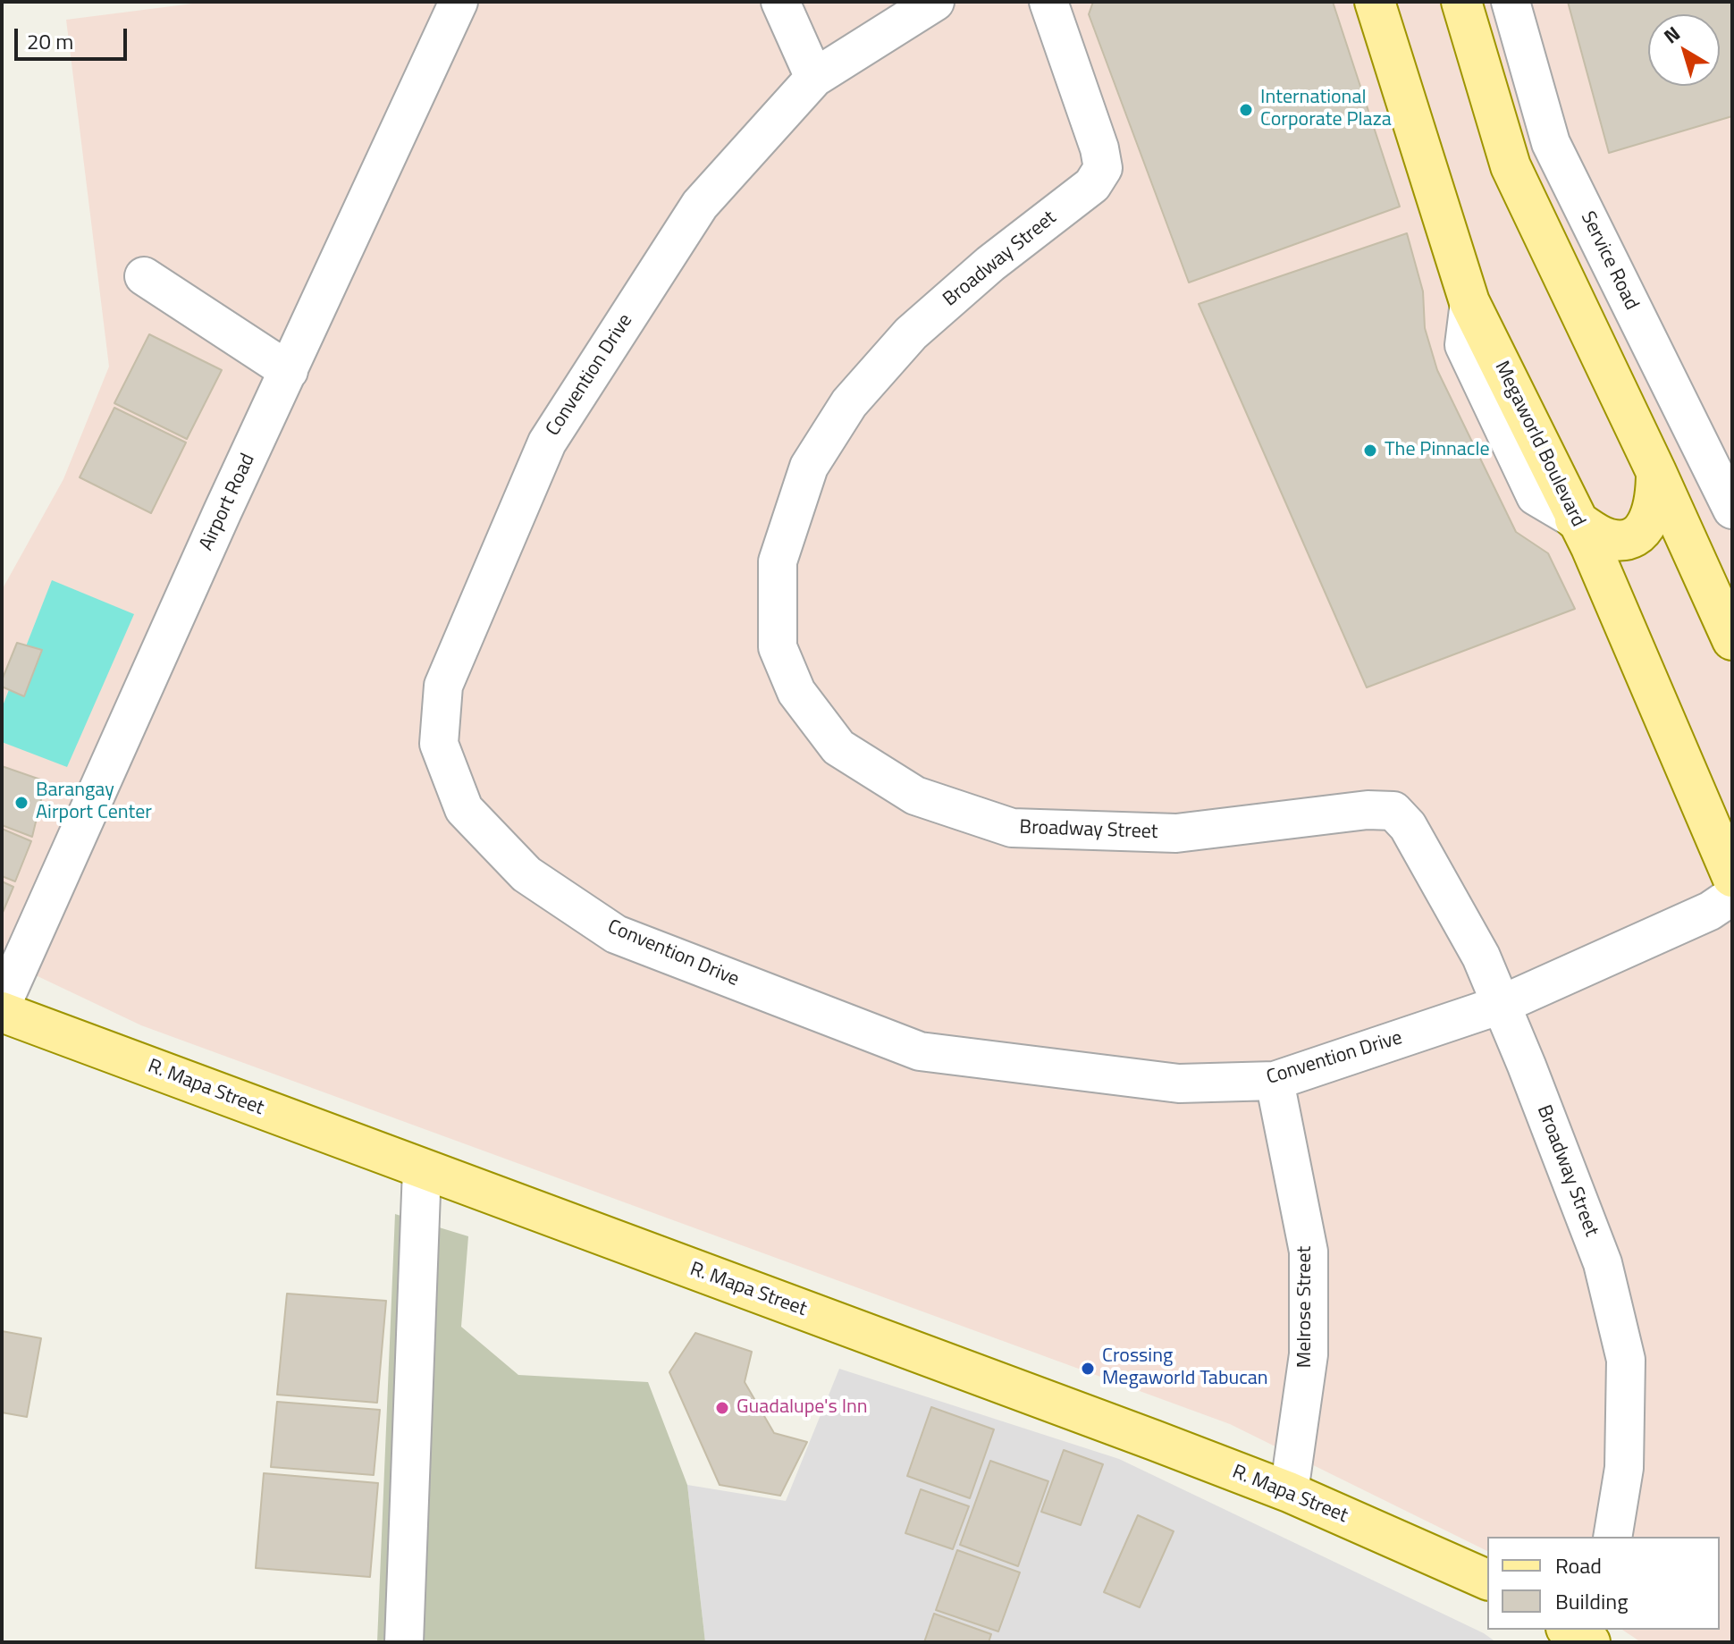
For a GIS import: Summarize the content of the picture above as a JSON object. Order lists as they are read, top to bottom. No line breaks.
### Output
{"streets":{"main road":["Megaworld Boulevard","R. Mapa Street"],"street":["Broadway Street","Service Road","Convention Drive","Airport Road","Melrose Street"]},"crossings":[["Broadway Street","Convention Drive"],["Convention Drive","Melrose Street"],["R. Mapa Street","Melrose Street"]],"places":["International Corporate Plaza","The Pinnacle","Barangay Airport Center","Crossing Megaworld Tabucan","Guadalupe's Inn"],"legend":["Road","Building"],"scale_bar":"20 m","north":"top left"}
